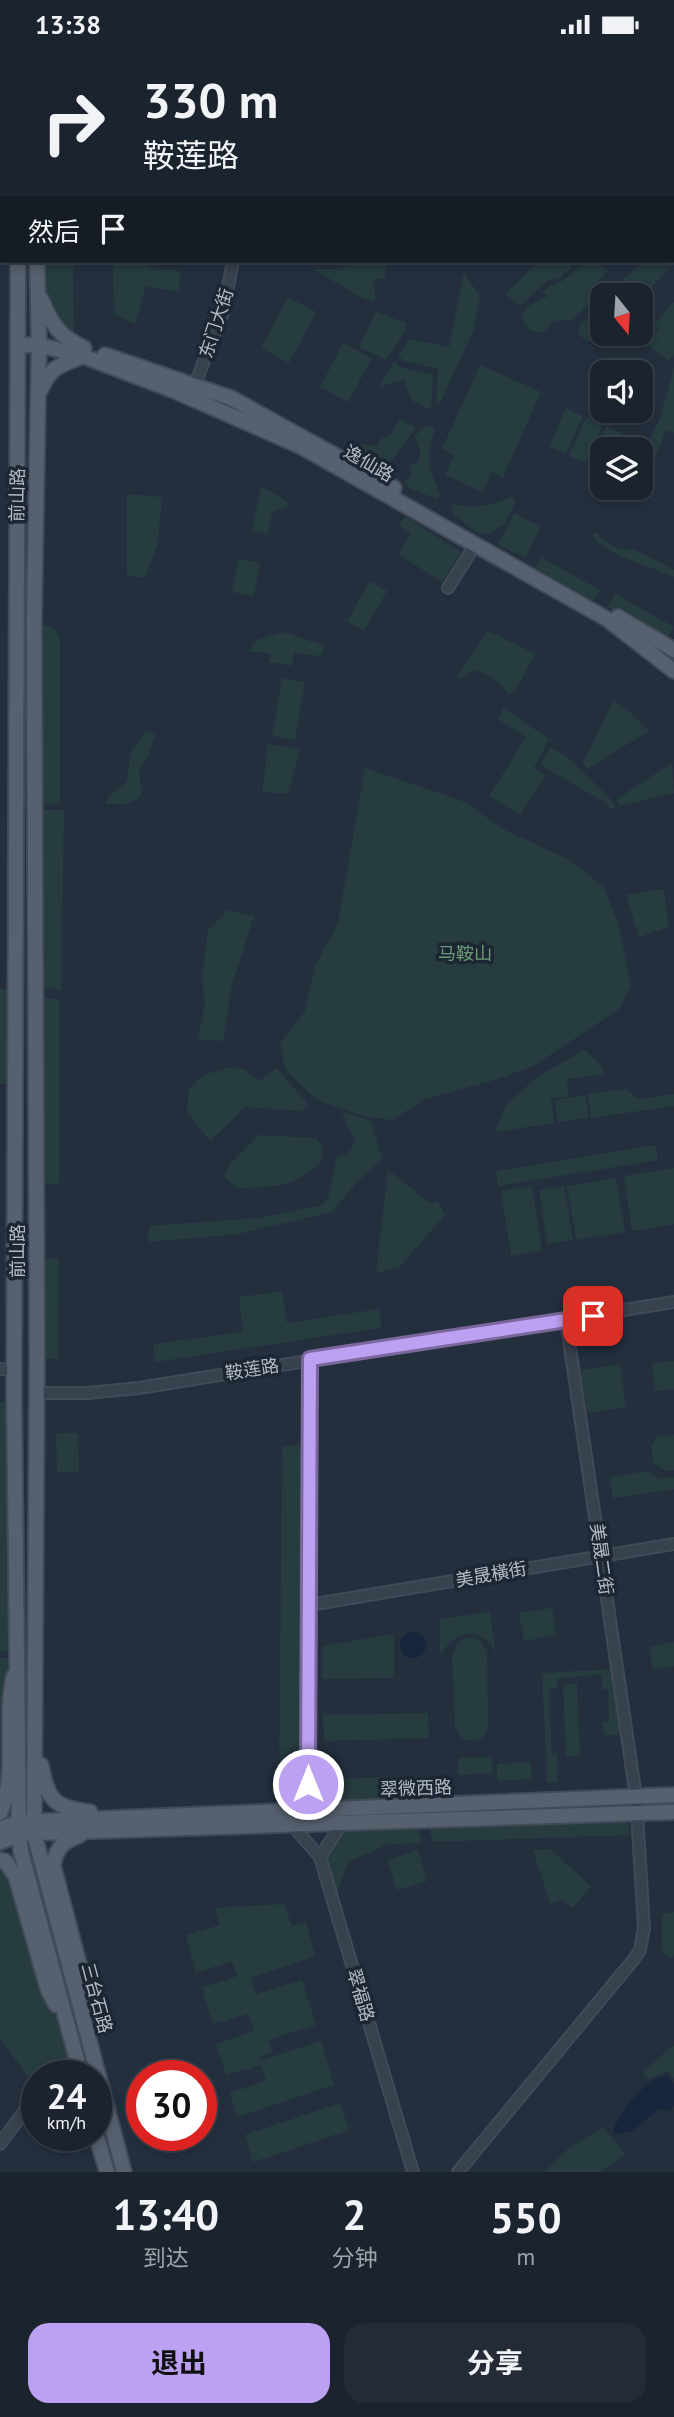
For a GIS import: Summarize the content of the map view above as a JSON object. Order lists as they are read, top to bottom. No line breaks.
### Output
{"streets":{"main road":["逸仙路","前山路","翠微西路","三台石路"],"street":["东门大街","鞍莲路","美晟二街","美晟橫街","翠福路"]},"crossings":[["东门大街","逸仙路"],["逸仙路","前山路"],["前山路","鞍莲路"],["前山路","翠微西路"],["前山路","三台石路"],["鞍莲路","美晟二街"],["美晟二街","美晟橫街"],["美晟二街","翠微西路"],["翠微西路","三台石路"]],"parks":["马鞍山"],"north":"bottom","page":{"status":"13:38","turn":["330 m","鞍莲路"],"then":"然后","speed":"24 km/h","limit":"30","eta":["13:40","到达","2","分钟","550","m"],"buttons":["退出","分享"]}}
